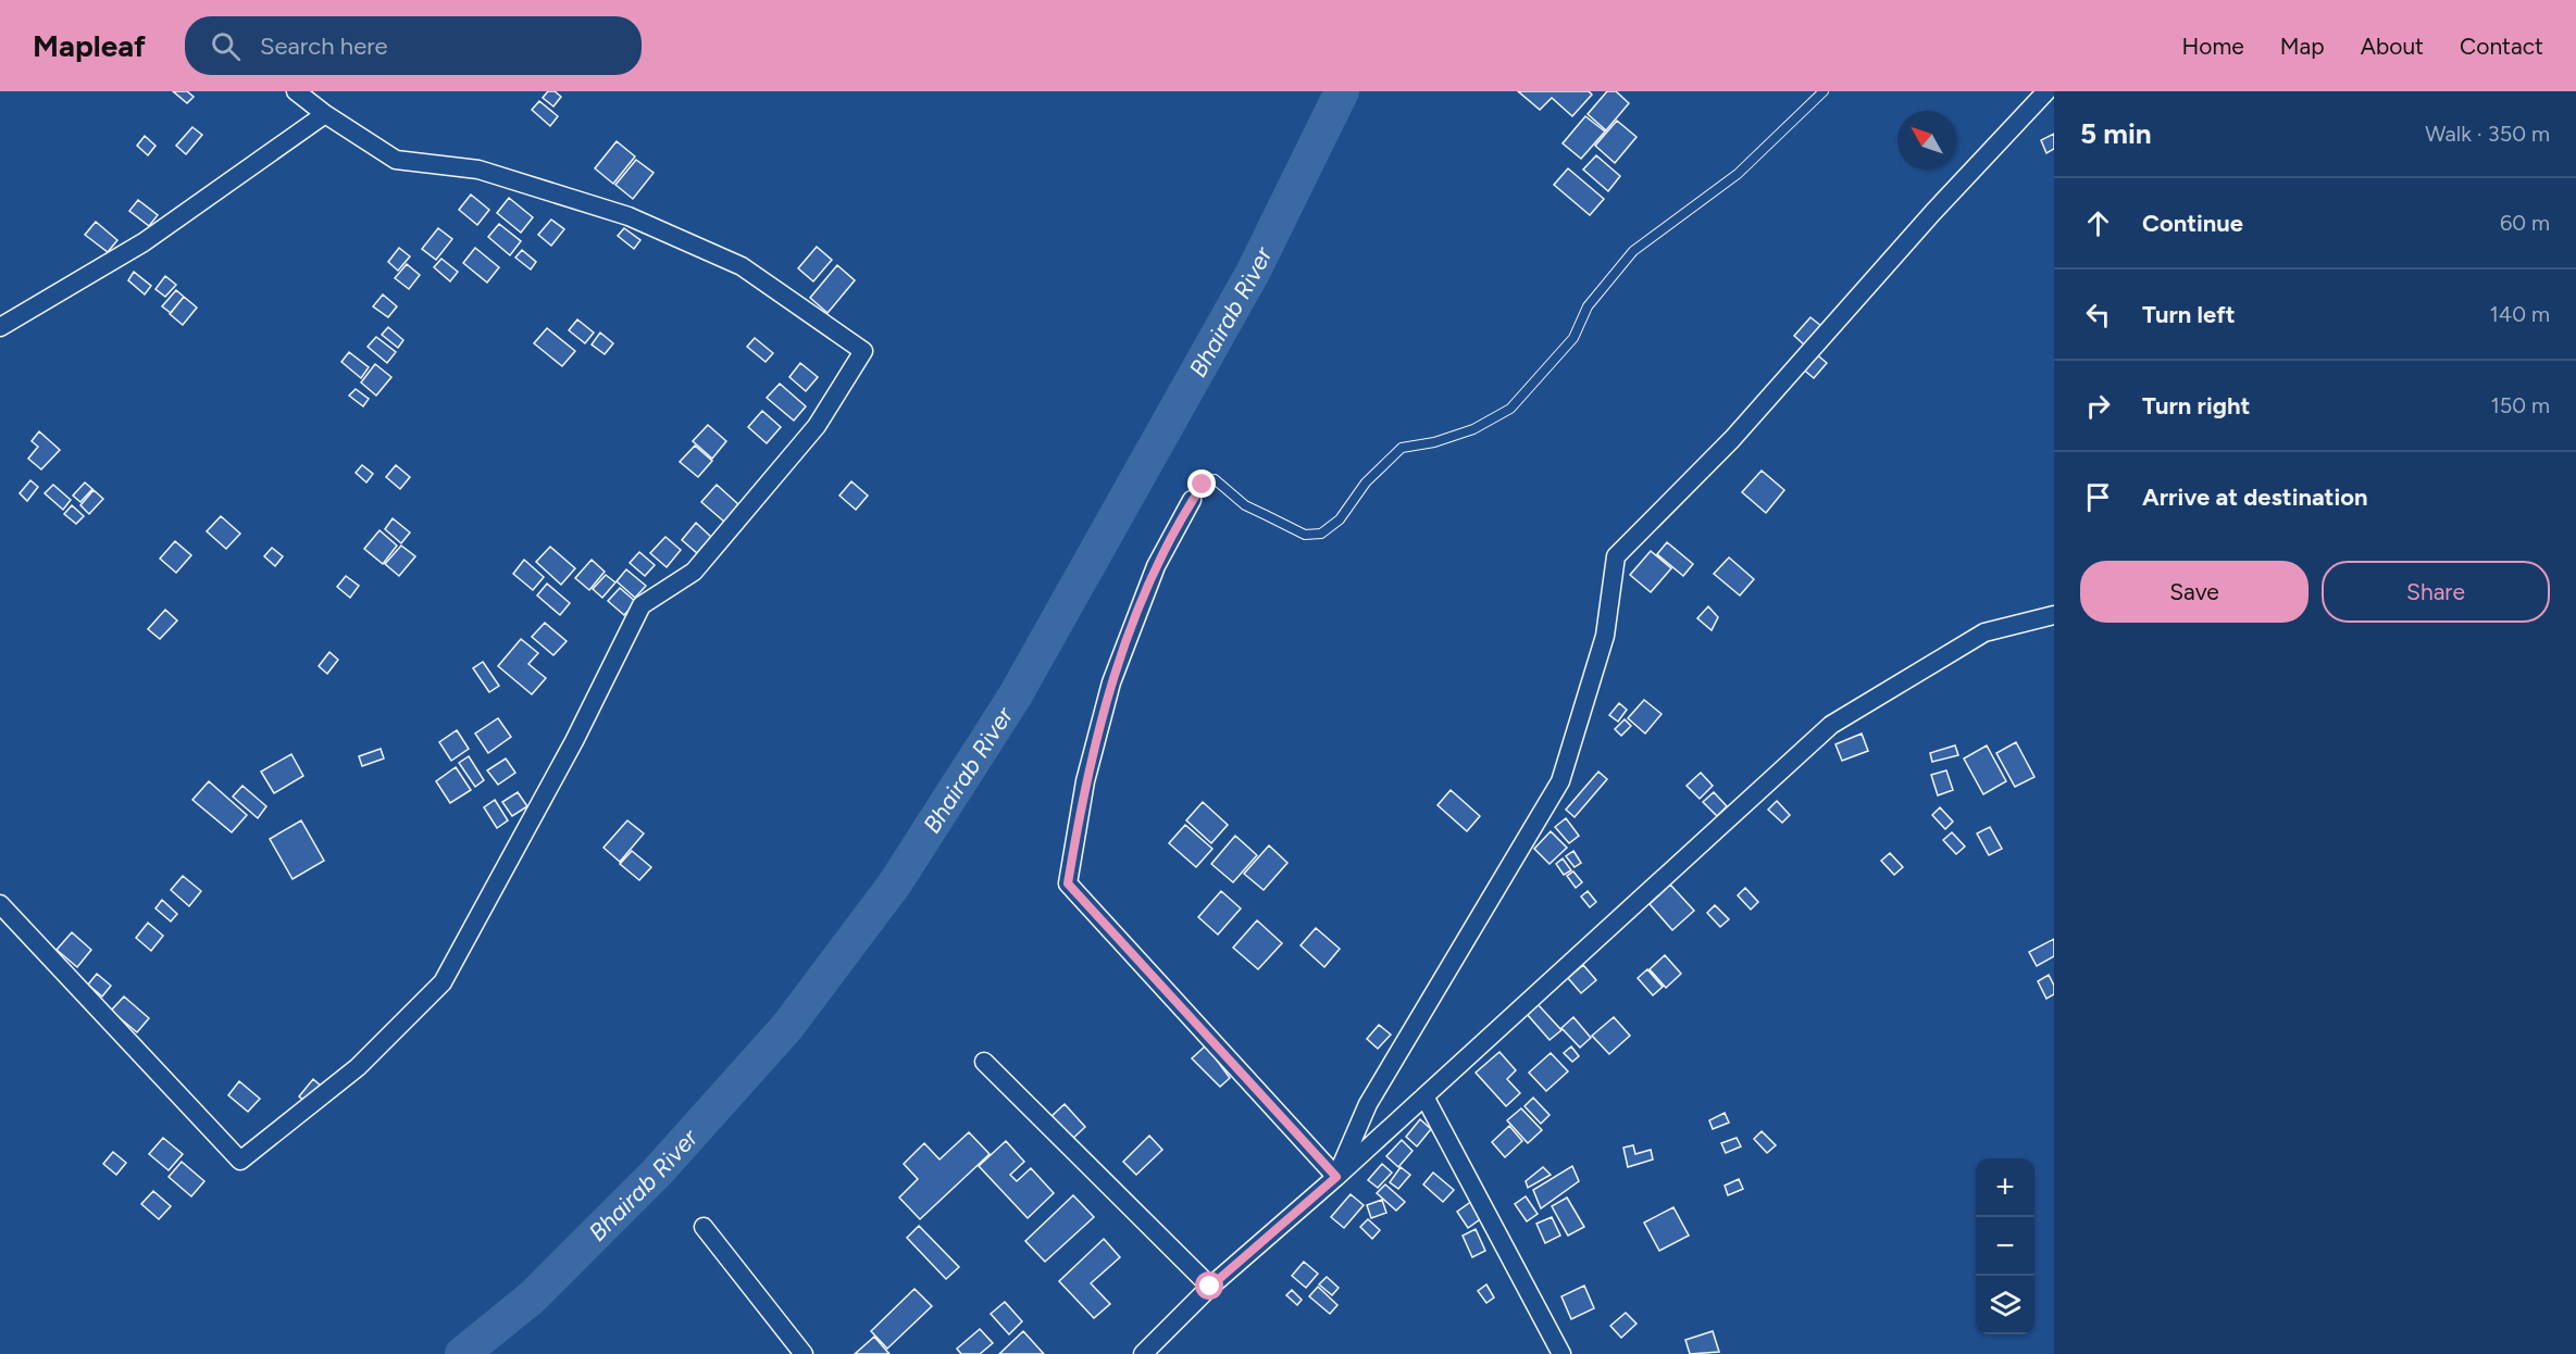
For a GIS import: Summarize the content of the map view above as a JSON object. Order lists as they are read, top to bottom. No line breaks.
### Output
{"water":["Bhairab River"],"north":"top left","page":{"header":"Mapleaf","search":"Search here","nav":["Home","Map","About","Contact"],"heading":["5 min","Walk · 350 m"],"list":[["Continue","60 m"],["Turn left","140 m"],["Turn right","150 m"],"Arrive at destination"],"buttons":["Save","Share"],"map_buttons":["+","−"]}}
